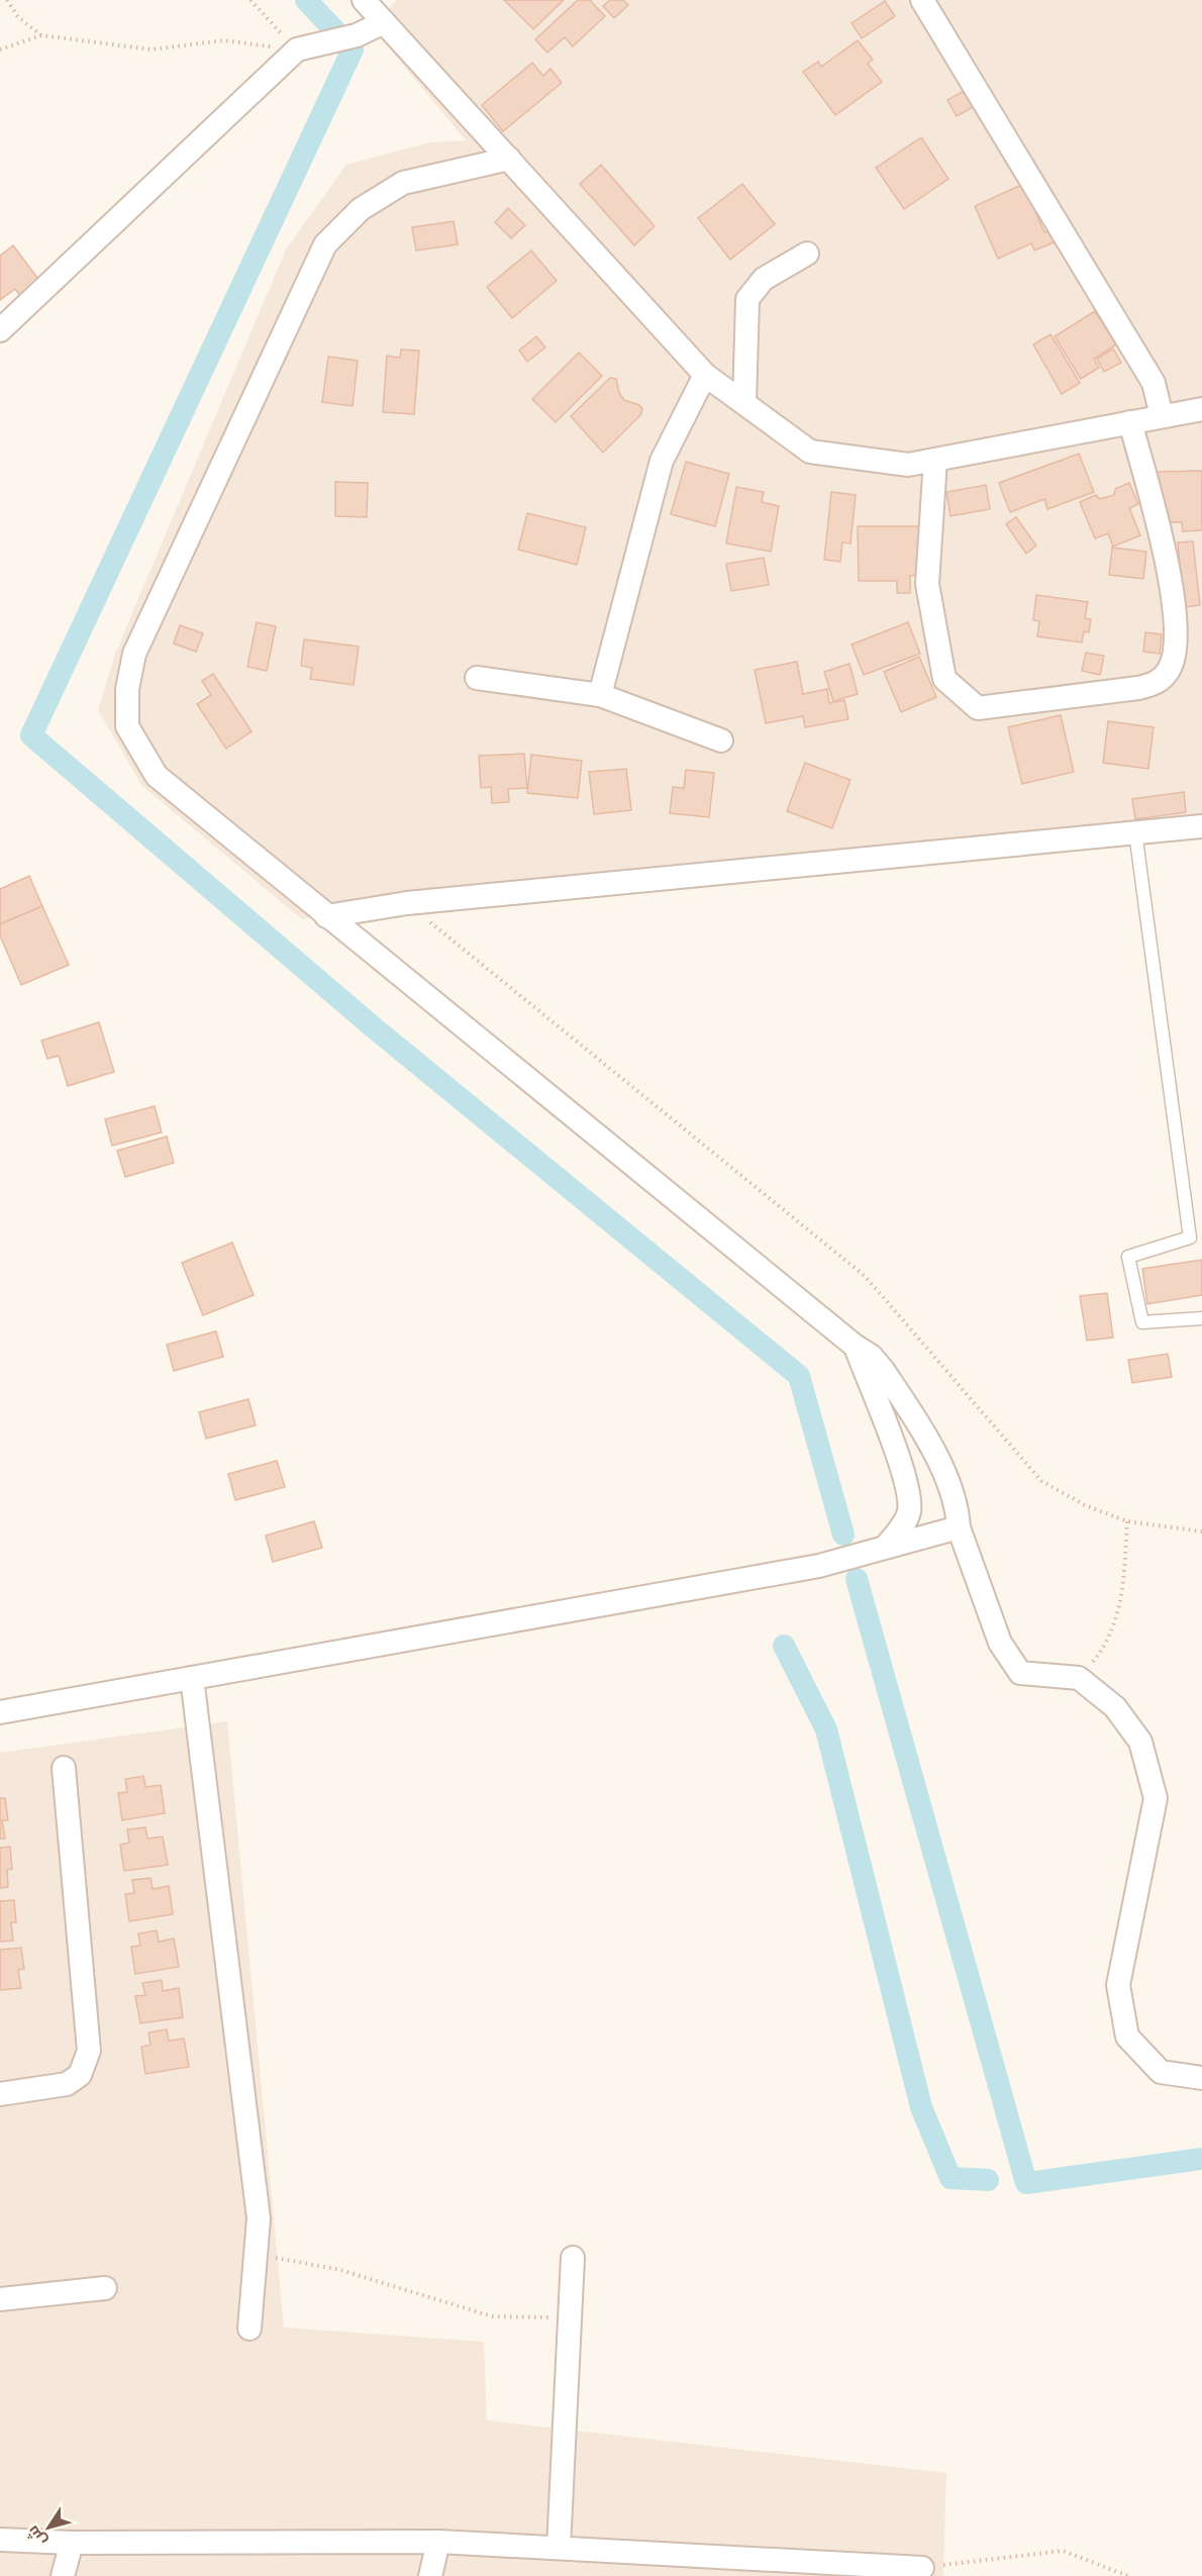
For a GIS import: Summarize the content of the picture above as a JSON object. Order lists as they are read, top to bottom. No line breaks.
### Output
{"north":"bottom left"}
